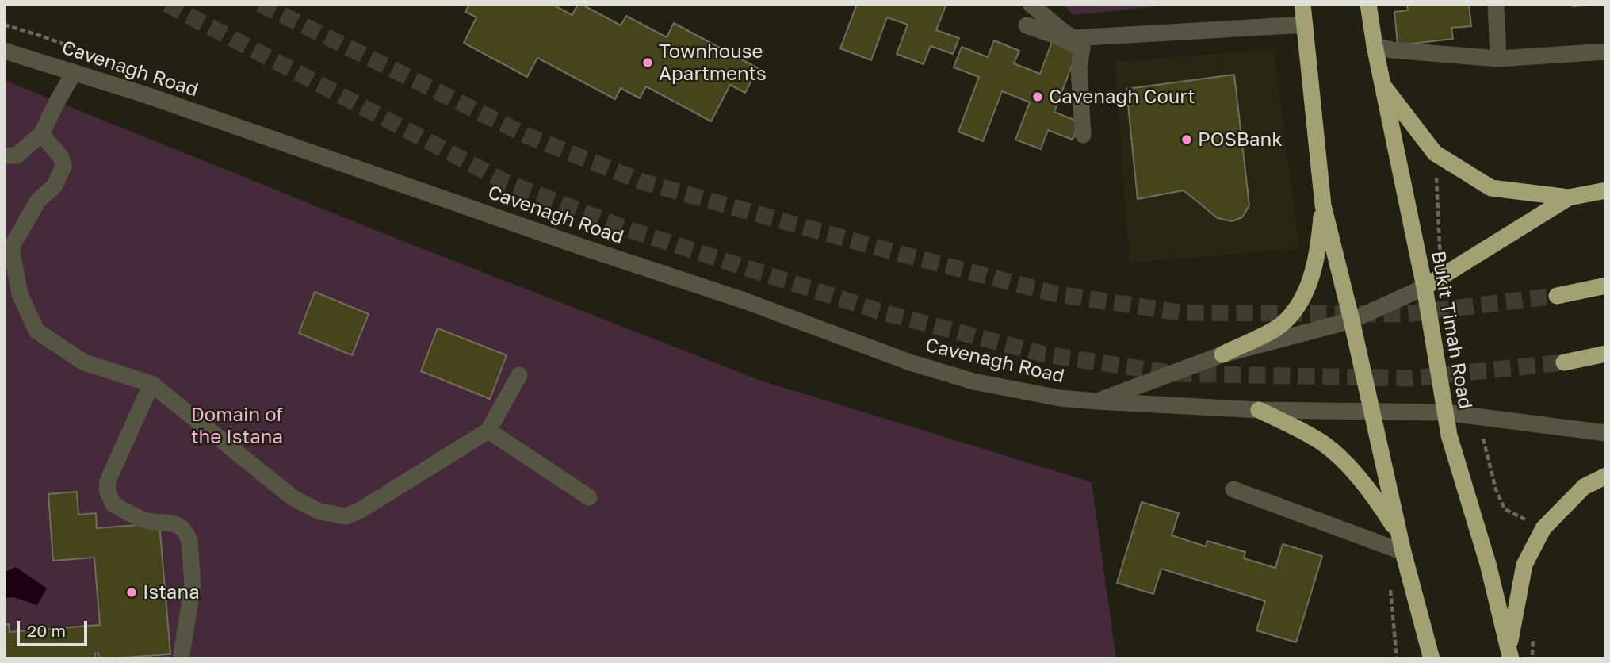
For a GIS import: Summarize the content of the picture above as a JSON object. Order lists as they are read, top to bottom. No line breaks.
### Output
{"streets":{"highway":["Bukit Timah Road"],"street":["Cavenagh Road"]},"crossings":[["Cavenagh Road","Bukit Timah Road"]],"parks":["Domain of the Istana"],"places":["Townhouse Apartments","Cavenagh Court","POSBank","Istana"],"scale_bar":"20 m"}
